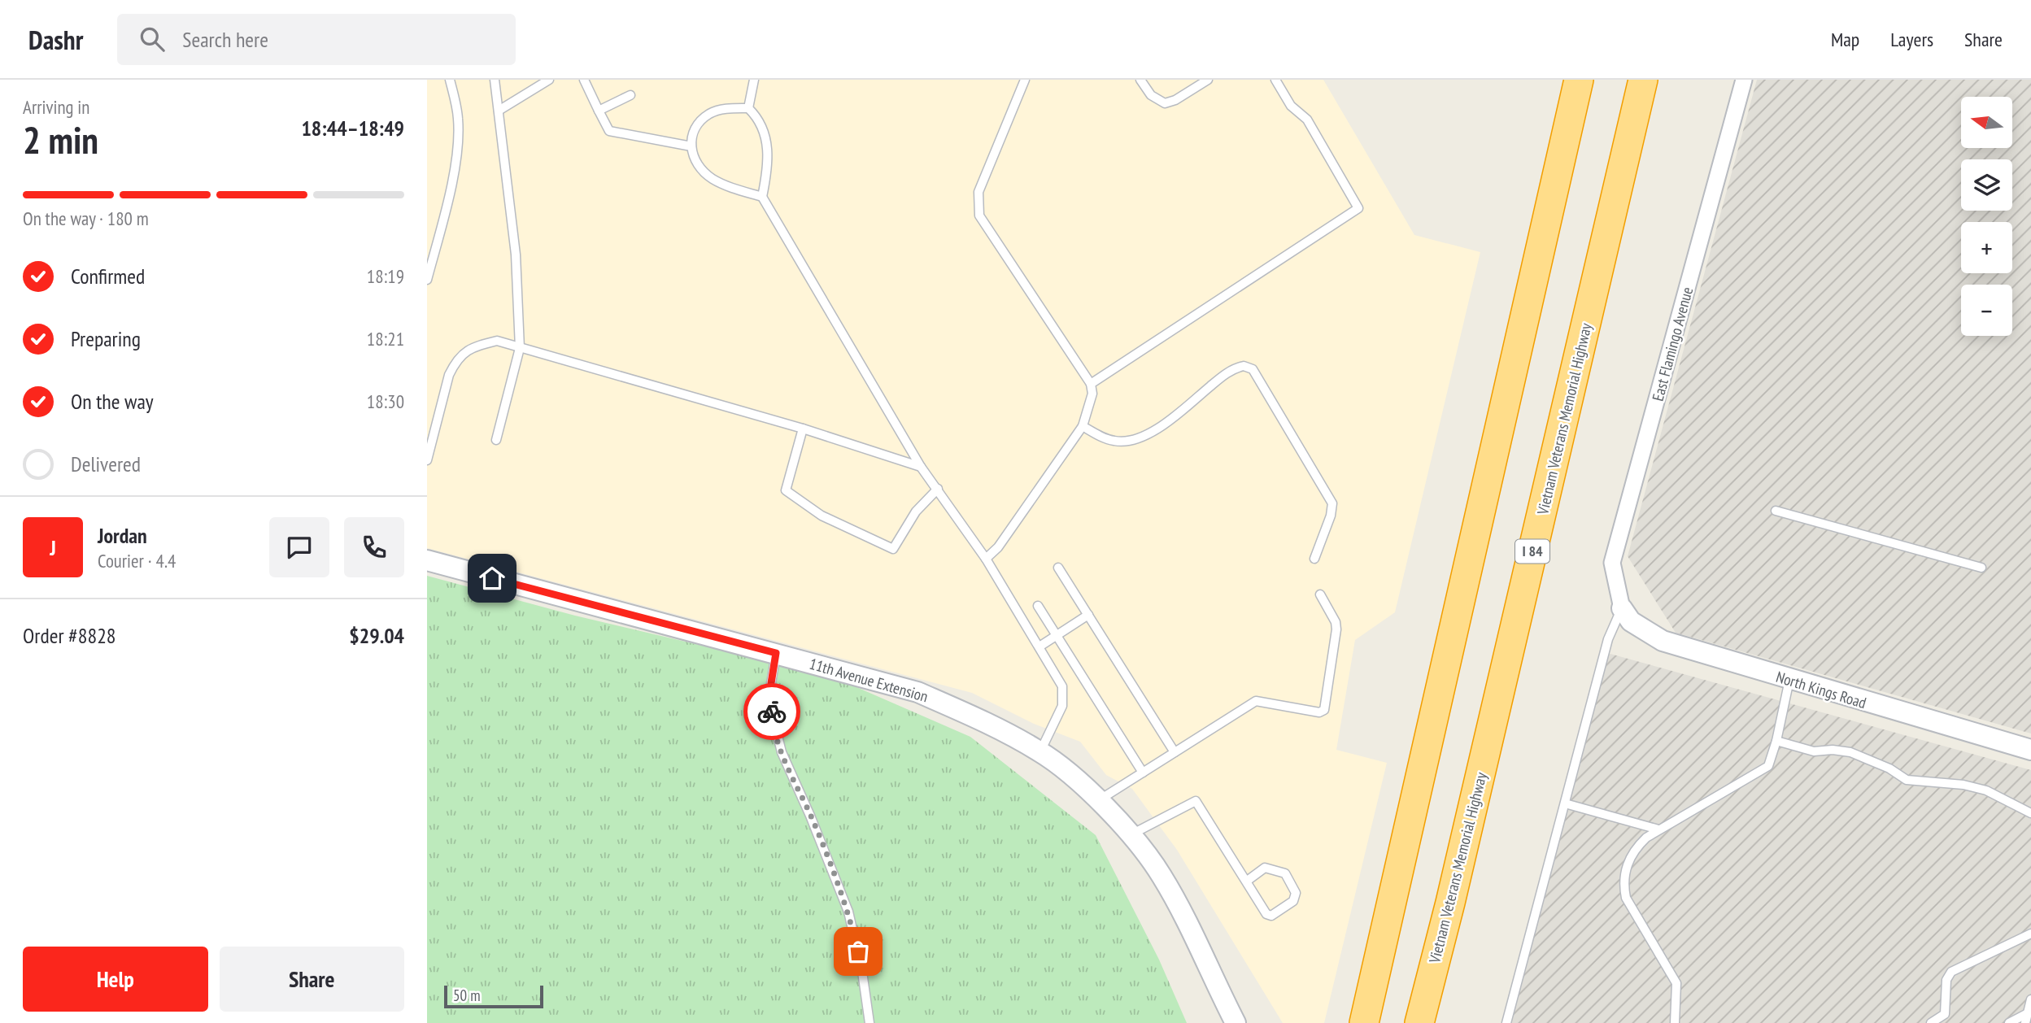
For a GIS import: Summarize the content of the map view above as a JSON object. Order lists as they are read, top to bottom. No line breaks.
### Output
{"streets":{"highway":["Vietnam Veterans Memorial Highway","I 84"],"street":["East Flamingo Avenue","11th Avenue Extension","North Kings Road"]},"crossings":[["East Flamingo Avenue","North Kings Road"]],"scale_bar":"50 m","north":"left","page":{"header":"Dashr","search":"Search here","nav":["Map","Layers","Share"],"heading":["2 min","Arriving in","18:44–18:49"],"panel":["Jordan","Courier · 4.4","Order #8828","$29.04"],"map_buttons":["+","−"],"bar":"On the way · 180 m","list":[["Confirmed","18:19"],["Preparing","18:21"],["On the way","18:30"],"Delivered"],"round":"J","buttons":["Help","Share"],"scale":"50 m"}}
